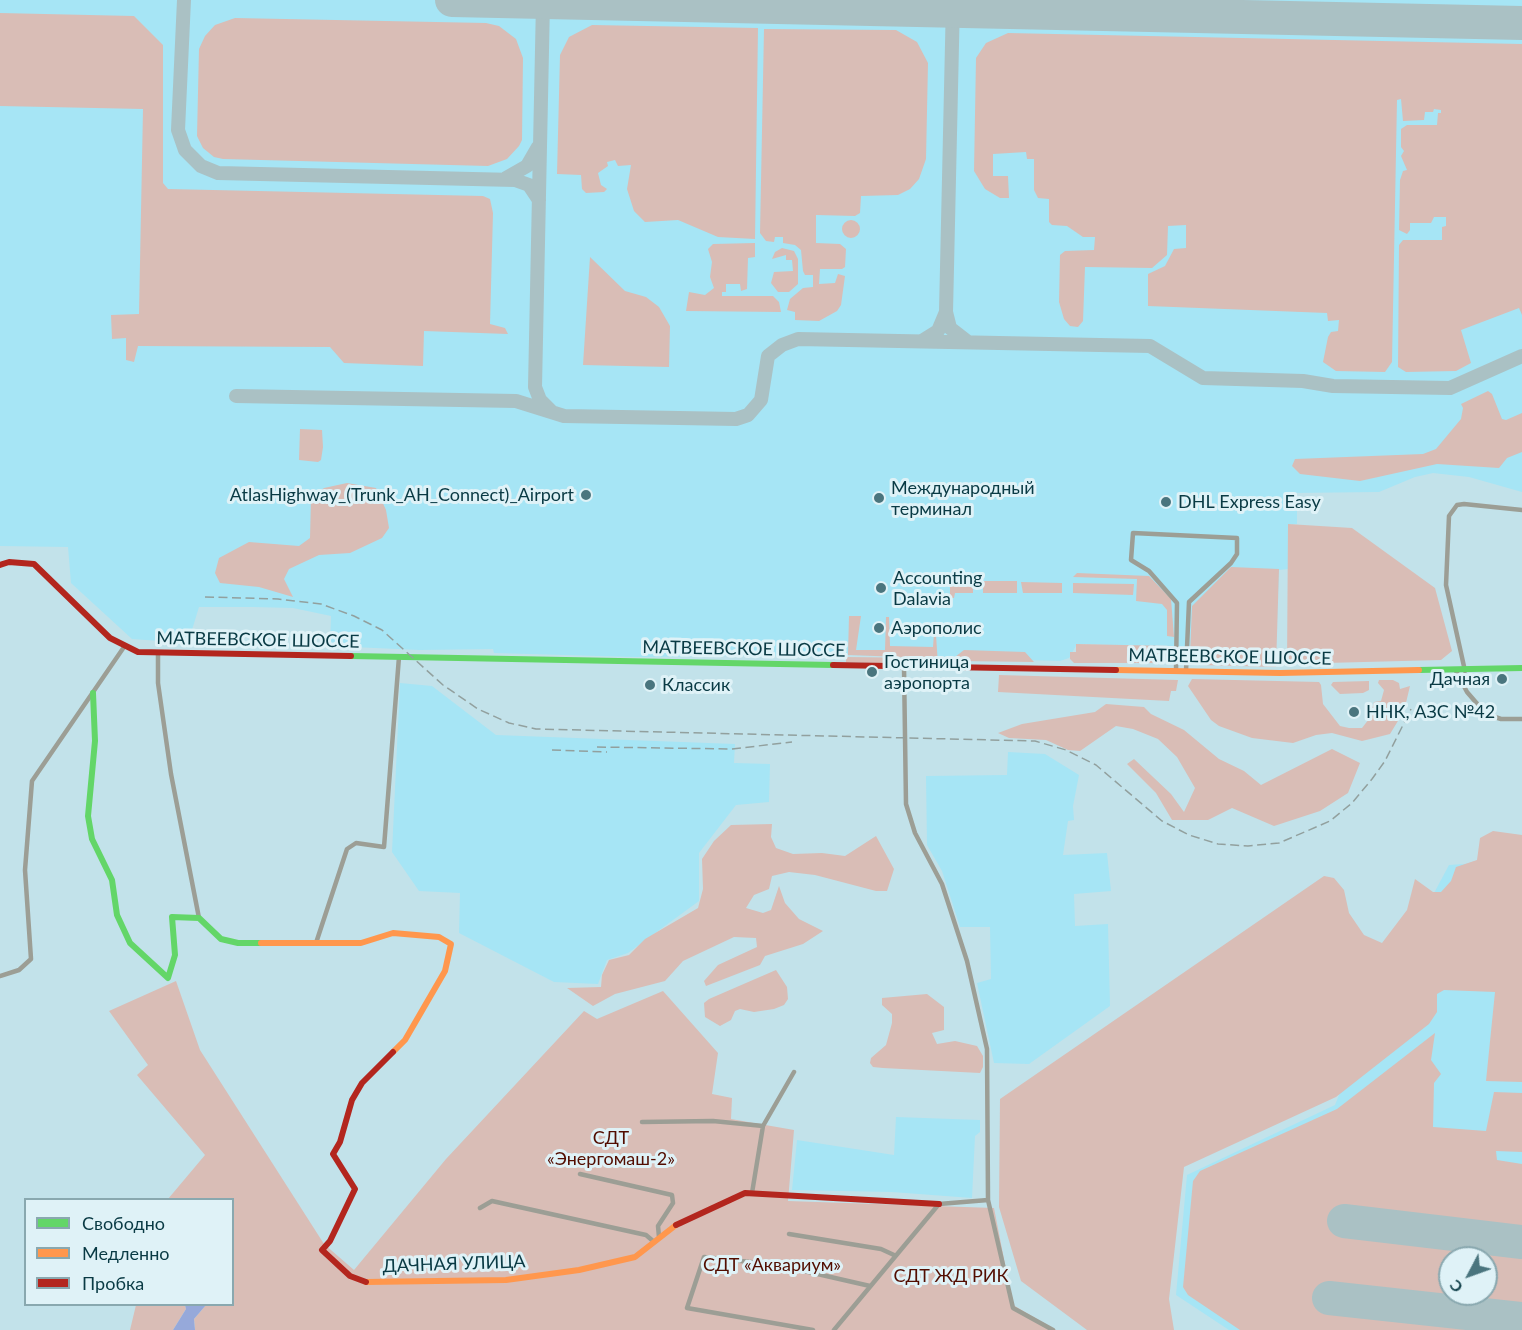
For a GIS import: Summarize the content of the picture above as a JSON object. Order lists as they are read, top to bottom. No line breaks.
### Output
{"streets":{"street":["МАТВЕЕВСКОЕ ШОССЕ","ДАЧНАЯ УЛИЦА"]},"parks":["СДТ «Энергомаш-2»","СДТ «Аквариум»","СДТ ЖД РИК"],"places":["AtlasHighway_(Trunk_AH_Connect)_Airport","Международный терминал","DHL Express Easy","Accounting Dalavia","Аэрополис","Гостиница аэропорта","Дачная","Классик","ННК, АЗС №42"],"legend":["Свободно","Медленно","Пробка"],"north":"bottom left"}
